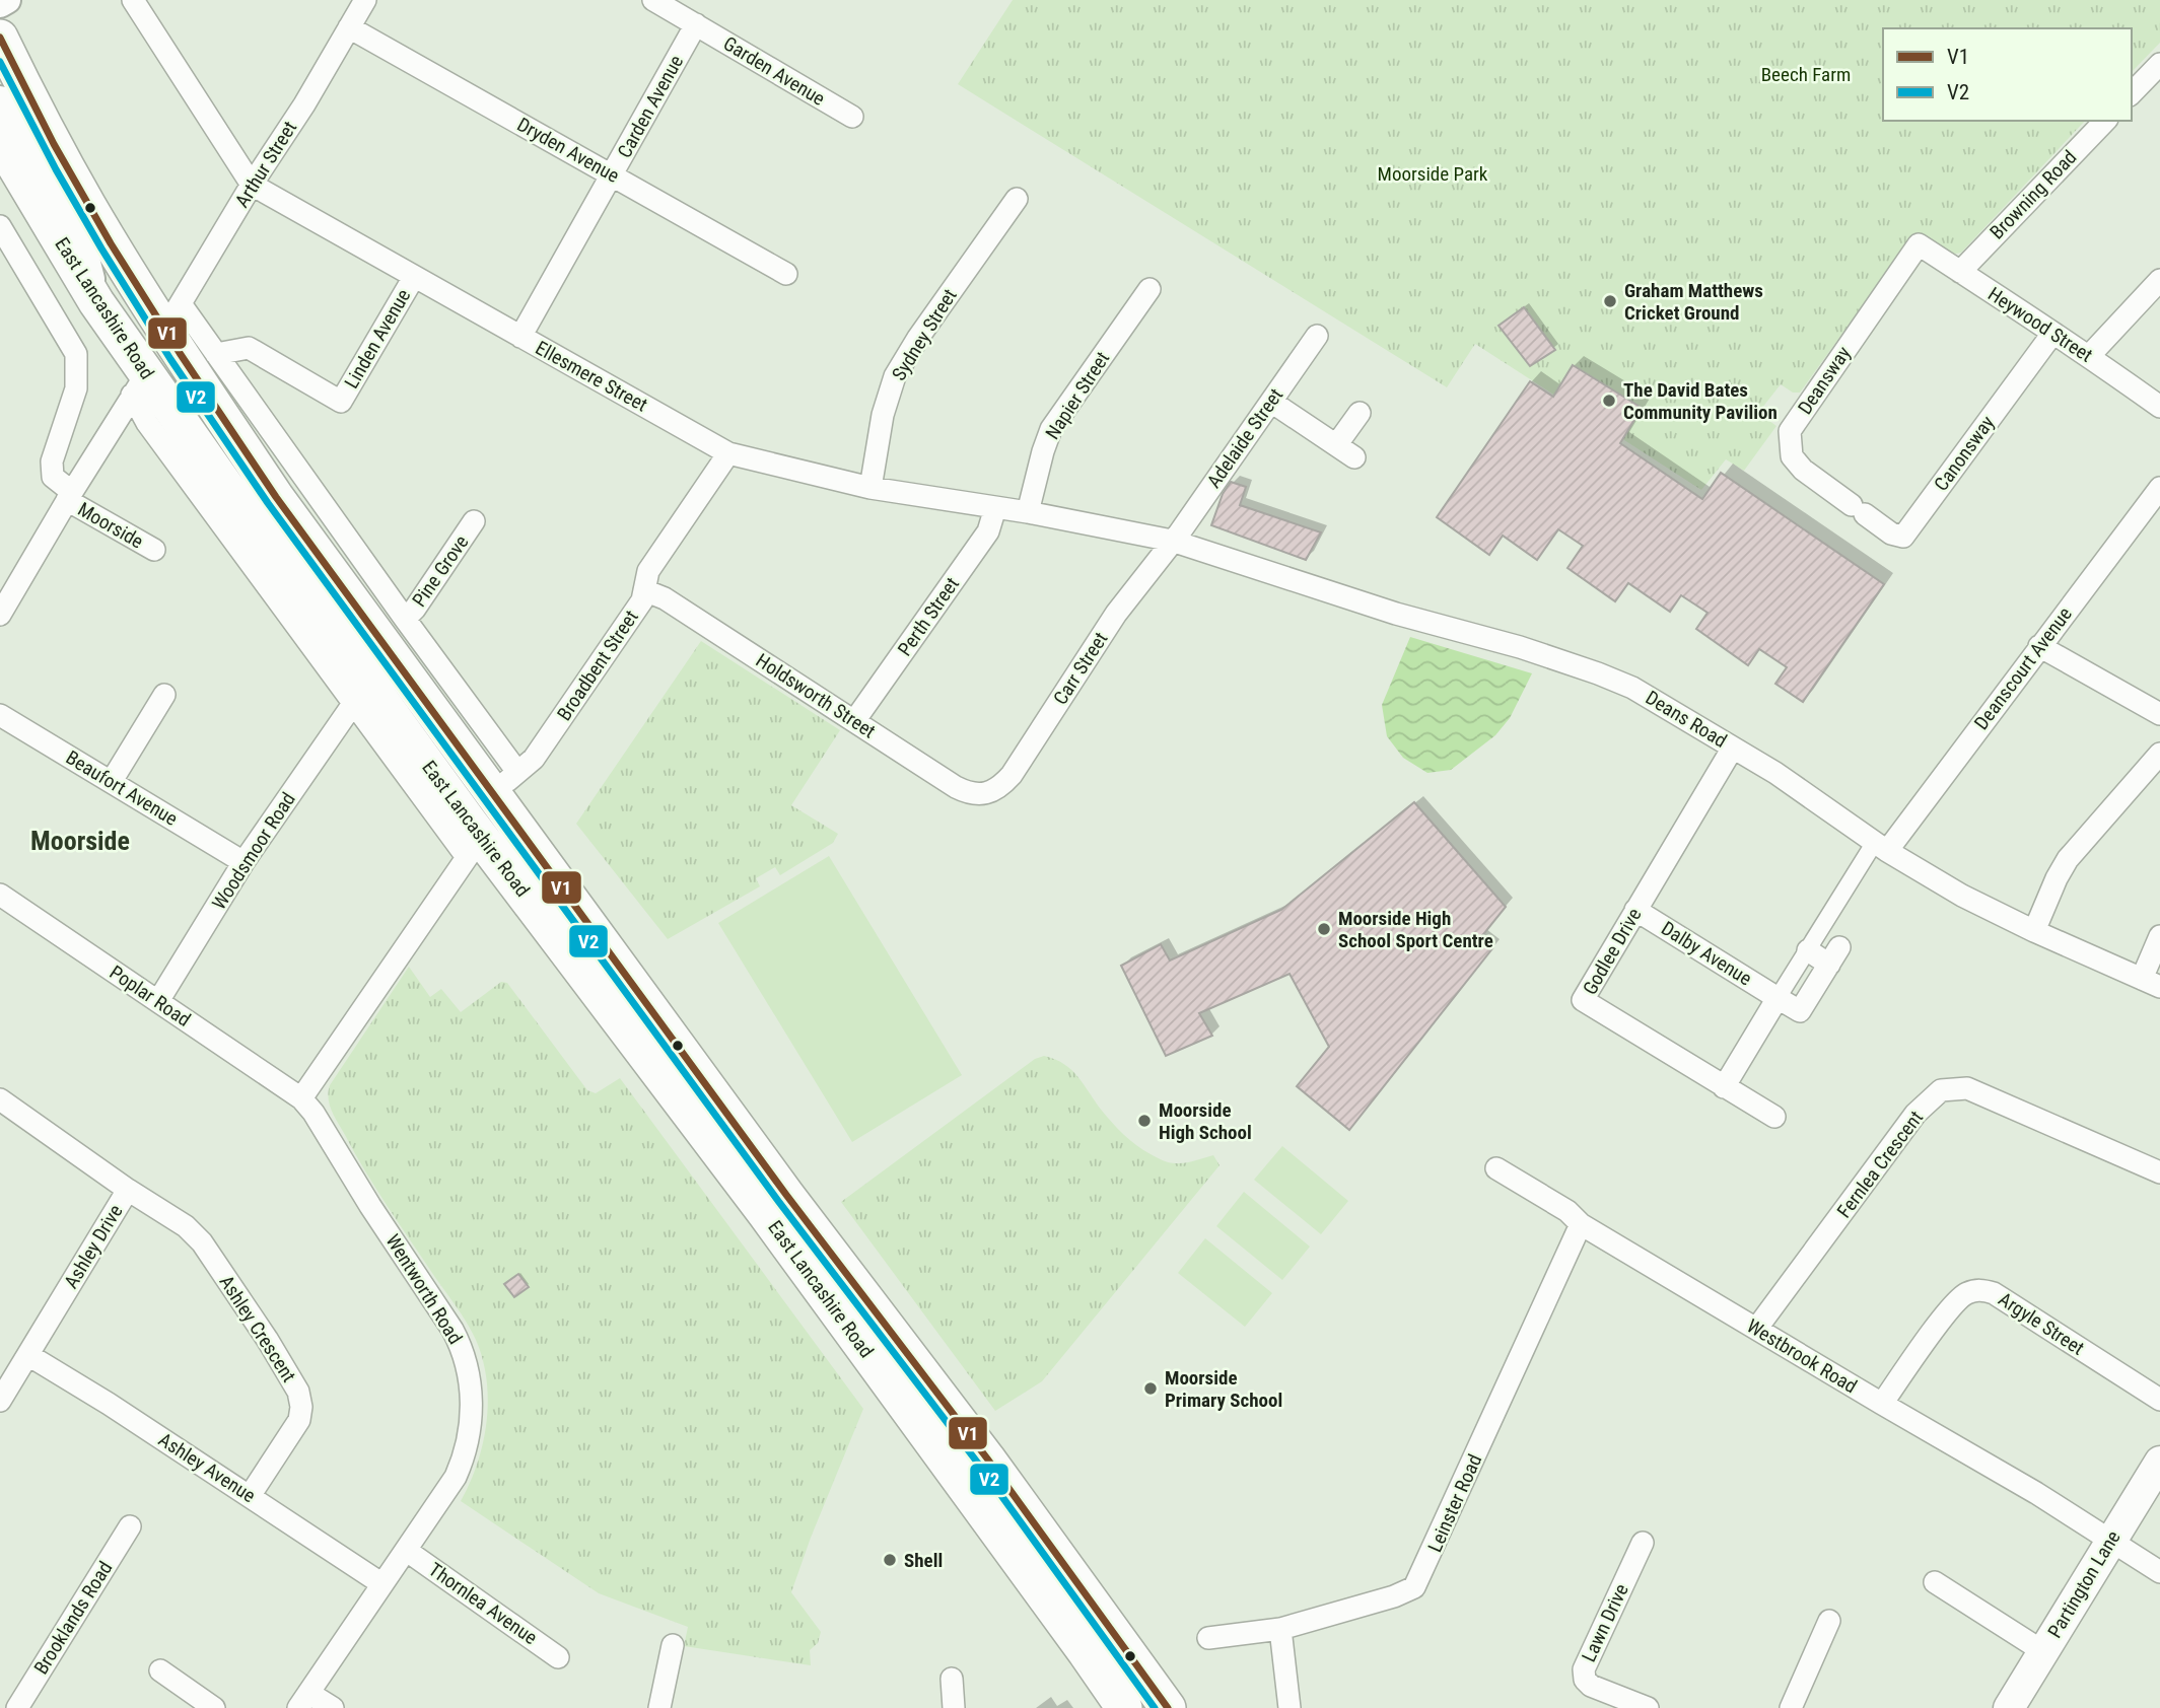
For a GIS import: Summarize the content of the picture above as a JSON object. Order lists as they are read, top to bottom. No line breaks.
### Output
{"streets":{"highway":["East Lancashire Road"],"main road":["Partington Lane"],"street":["Garden Avenue","Carden Avenue","Dryden Avenue","Arthur Street","Browning Road","Heywood Street","Sydney Street","Linden Avenue","Ellesmere Street","Deansway","Napier Street","Adelaide Street","Canonsway","Moorside","Pine Grove","Perth Street","Broadbent Street","Carr Street","Deanscourt Avenue","Holdsworth Street","Deans Road","Beaufort Avenue","Woodsmoor Road","Godlee Drive","Dalby Avenue","Poplar Road","Fernlea Crescent","Ashley Drive","Wentworth Road","Argyle Street","Ashley Crescent","Westbrook Road","Ashley Avenue","Leinster Road","Thornlea Avenue","Brooklands Road","Lawn Drive"]},"crossings":[["Garden Avenue","Carden Avenue"],["Carden Avenue","Dryden Avenue"],["Carden Avenue","Ellesmere Street"],["Dryden Avenue","Arthur Street"],["Arthur Street","East Lancashire Road"],["Arthur Street","Ellesmere Street"],["Browning Road","Heywood Street"],["East Lancashire Road","Broadbent Street"],["Heywood Street","Deansway"],["Heywood Street","Canonsway"],["Sydney Street","Ellesmere Street"],["Linden Avenue","Ellesmere Street"],["Ellesmere Street","Napier Street"],["Ellesmere Street","Adelaide Street"],["Ellesmere Street","Perth Street"],["Ellesmere Street","Broadbent Street"],["Ellesmere Street","Carr Street"],["Ellesmere Street","Deans Road"],["Deansway","Canonsway"],["Adelaide Street","Carr Street"],["Adelaide Street","Deans Road"],["Perth Street","Holdsworth Street"],["Broadbent Street","Holdsworth Street"],["Carr Street","Holdsworth Street"],["Carr Street","Deans Road"],["Deanscourt Avenue","Deans Road"],["Deans Road","Godlee Drive"],["Beaufort Avenue","Woodsmoor Road"],["Woodsmoor Road","Poplar Road"],["Godlee Drive","Dalby Avenue"],["Poplar Road","Wentworth Road"],["Fernlea Crescent","Westbrook Road"],["Ashley Drive","Ashley Crescent"],["Ashley Drive","Ashley Avenue"],["Wentworth Road","Ashley Avenue"],["Wentworth Road","Thornlea Avenue"],["Argyle Street","Westbrook Road"],["Ashley Crescent","Ashley Avenue"],["Westbrook Road","Leinster Road"],["Westbrook Road","Partington Lane"]],"districts":["Moorside"],"parks":["Beech Farm","Moorside Park"],"places":["Graham Matthews Cricket Ground","The David Bates Community Pavilion","Moorside High School Sport Centre","Moorside High School","Moorside Primary School","Shell"],"lines":["transit line V1","transit line V2"],"legend":["V1","V2"]}
